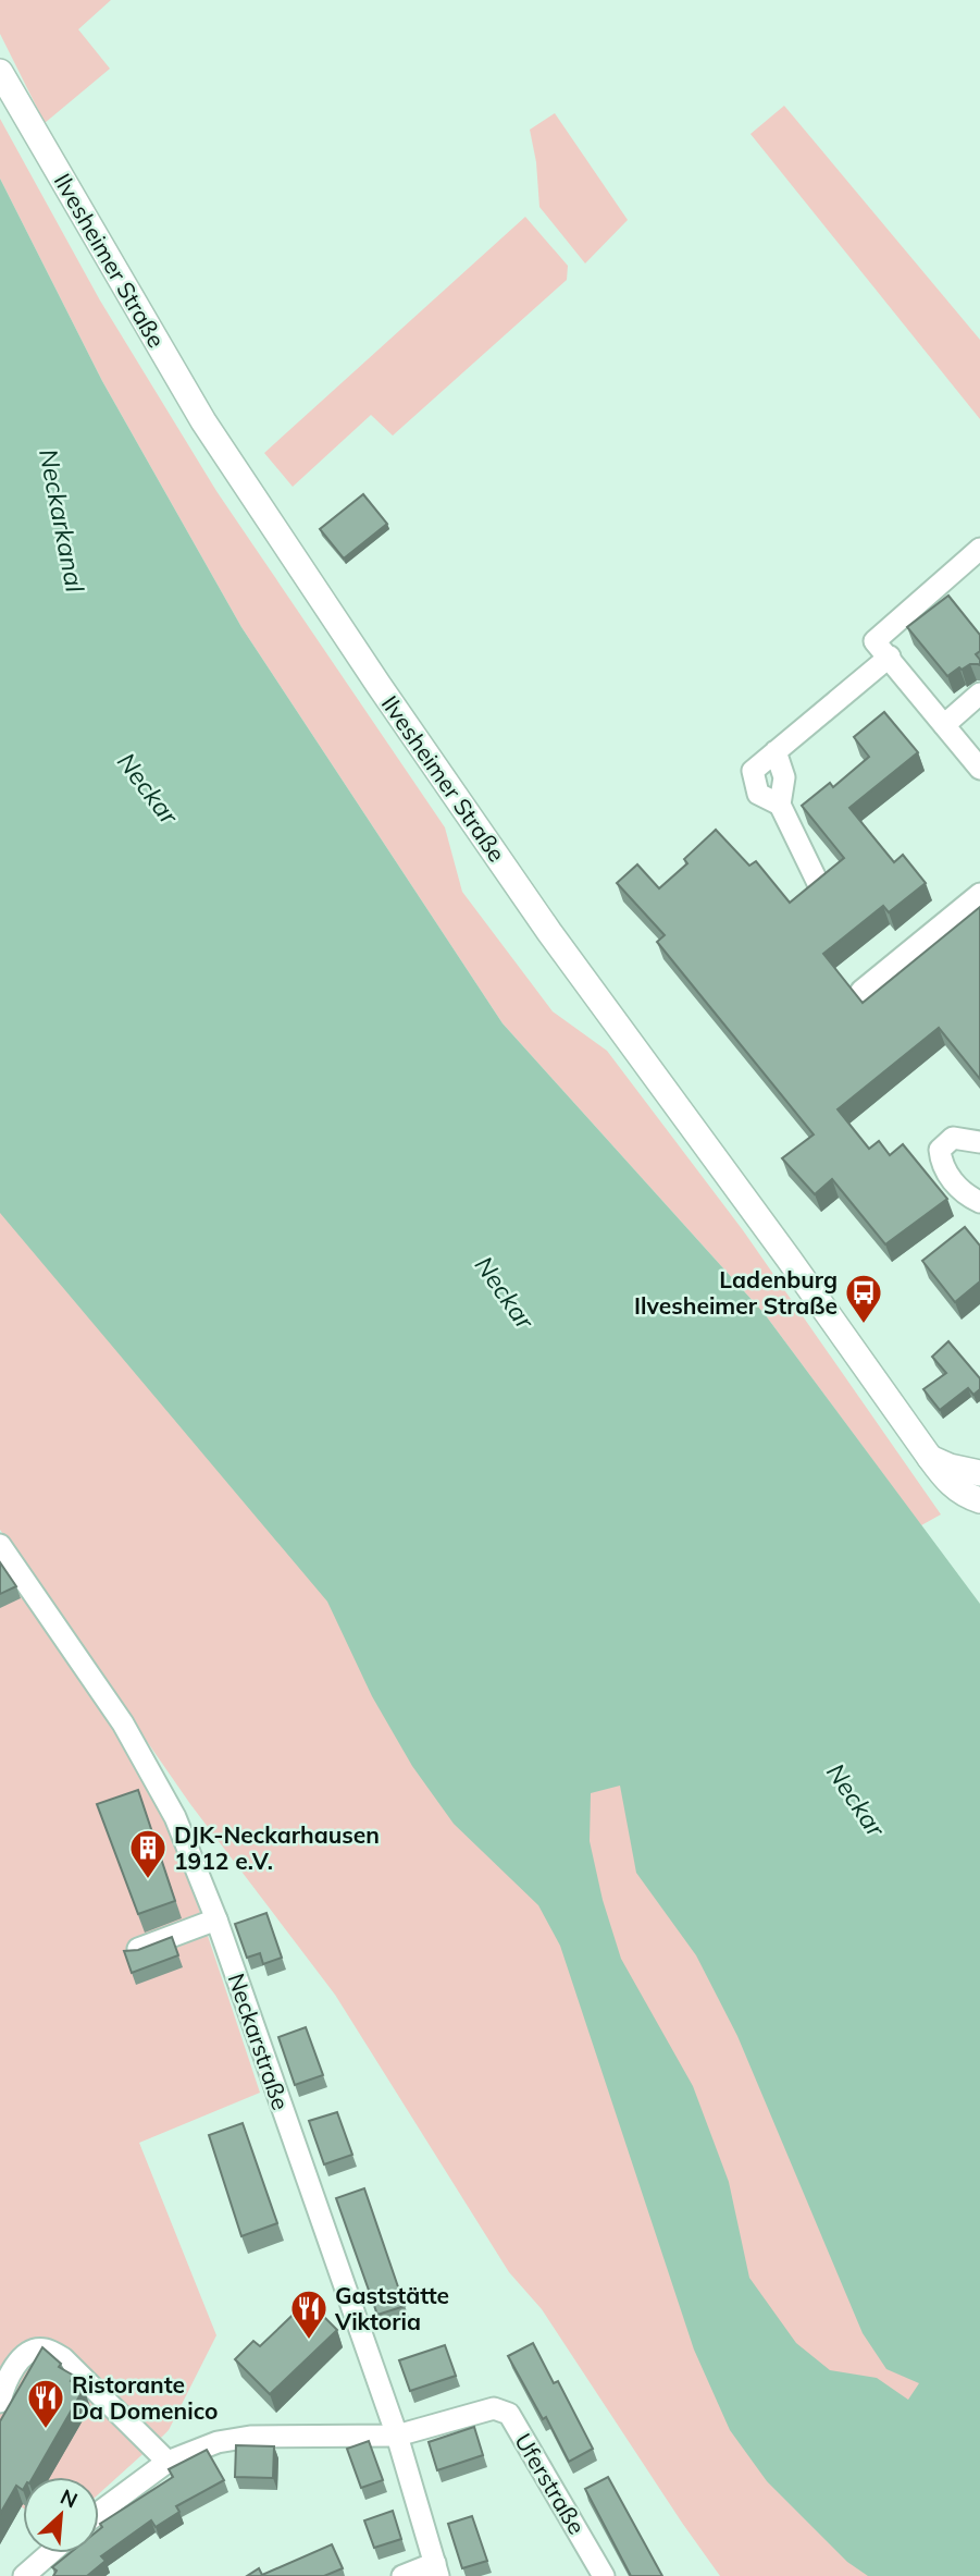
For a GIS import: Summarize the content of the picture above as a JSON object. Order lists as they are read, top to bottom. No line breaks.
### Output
{"streets":{"main road":["Ilvesheimer Straße"],"street":["Neckarstraße","Uferstraße"]},"crossings":[["Neckarstraße","Uferstraße"]],"water":["Neckarkanal","Neckar"],"places":{"bus stop":["Ladenburg Ilvesheimer Straße"],"building":["DJK-Neckarhausen 1912 e.V."],"restaurant":["Gaststätte Viktoria","Ristorante Da Domenico"]},"north":"top right"}
